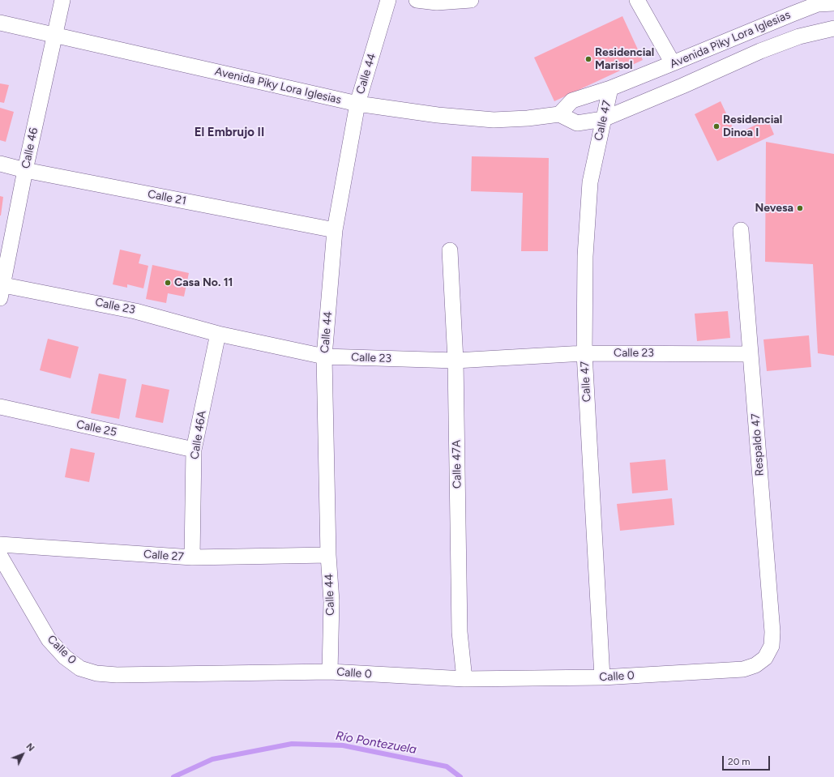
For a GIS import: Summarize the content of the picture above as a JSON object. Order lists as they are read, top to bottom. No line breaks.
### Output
{"streets":{"street":["Avenida Piky Lora Iglesias","Calle 44","Calle 47","Calle 46","Calle 21","Calle 23","Calle 25","Calle 46A","Respaldo 47","Calle 47A","Calle 27","Calle 0"]},"crossings":[["Avenida Piky Lora Iglesias","Calle 44"],["Avenida Piky Lora Iglesias","Calle 47"],["Avenida Piky Lora Iglesias","Calle 46"],["Calle 44","Calle 21"],["Calle 44","Calle 23"],["Calle 44","Calle 27"],["Calle 44","Calle 0"],["Calle 47","Calle 23"],["Calle 47","Calle 0"],["Calle 46","Calle 21"],["Calle 46","Calle 23"],["Calle 23","Calle 46A"],["Calle 23","Respaldo 47"],["Calle 23","Calle 47A"],["Calle 25","Calle 46A"],["Calle 46A","Calle 27"],["Respaldo 47","Calle 0"],["Calle 47A","Calle 0"]],"districts":["El Embrujo II"],"water":["Río Pontezuela"],"places":["Residencial Marisol","Residencial Dinoa I","Nevesa","Casa No. 11"],"scale_bar":"20 m","north":"top right"}
